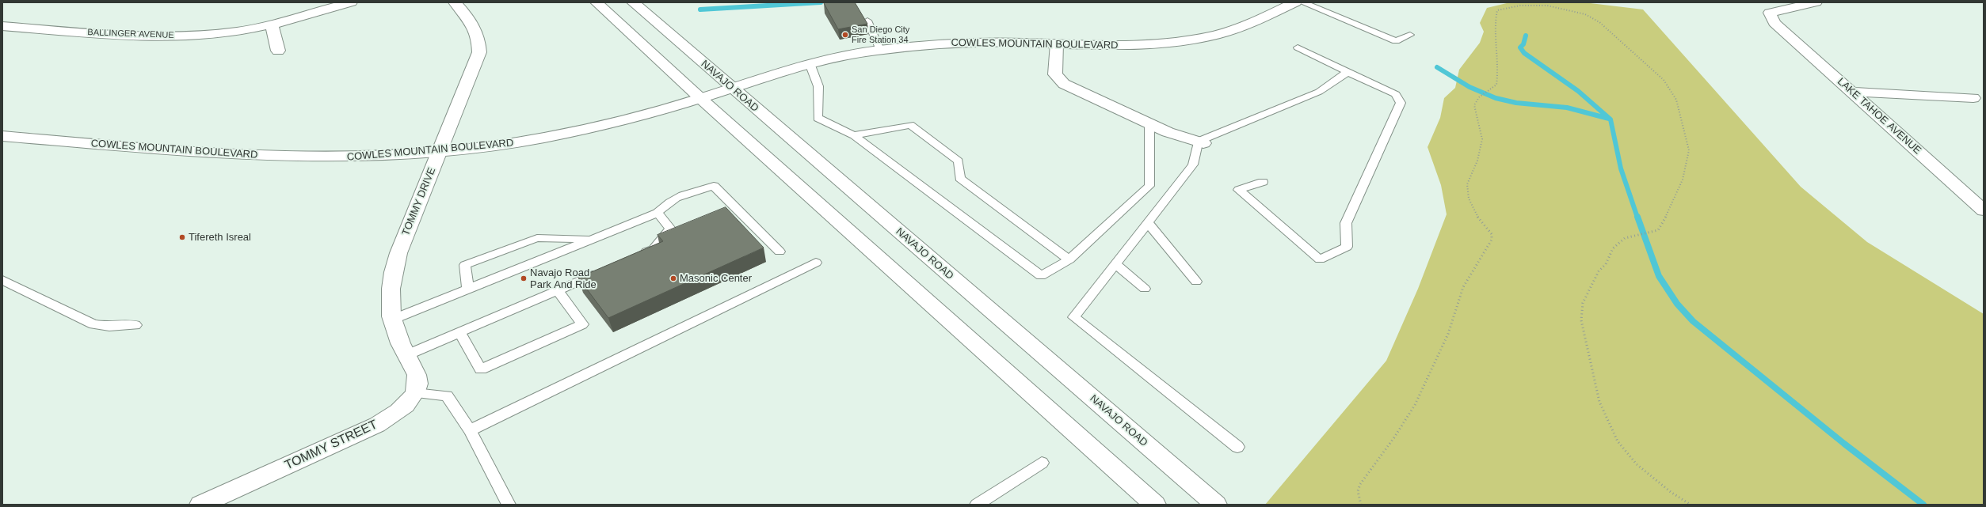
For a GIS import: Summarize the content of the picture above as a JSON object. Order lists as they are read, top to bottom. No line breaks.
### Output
{"streets":{"street":["BALLINGER AVENUE","COWLES MOUNTAIN BOULEVARD","NAVAJO ROAD","LAKE TAHOE AVENUE","TOMMY DRIVE","TOMMY STREET"]},"crossings":[["COWLES MOUNTAIN BOULEVARD","NAVAJO ROAD"],["COWLES MOUNTAIN BOULEVARD","TOMMY DRIVE"],["TOMMY DRIVE","TOMMY STREET"]],"places":["San Diego City Fire Station 34","Tifereth Isreal","Navajo Road Park And Ride","Masonic Center"]}
